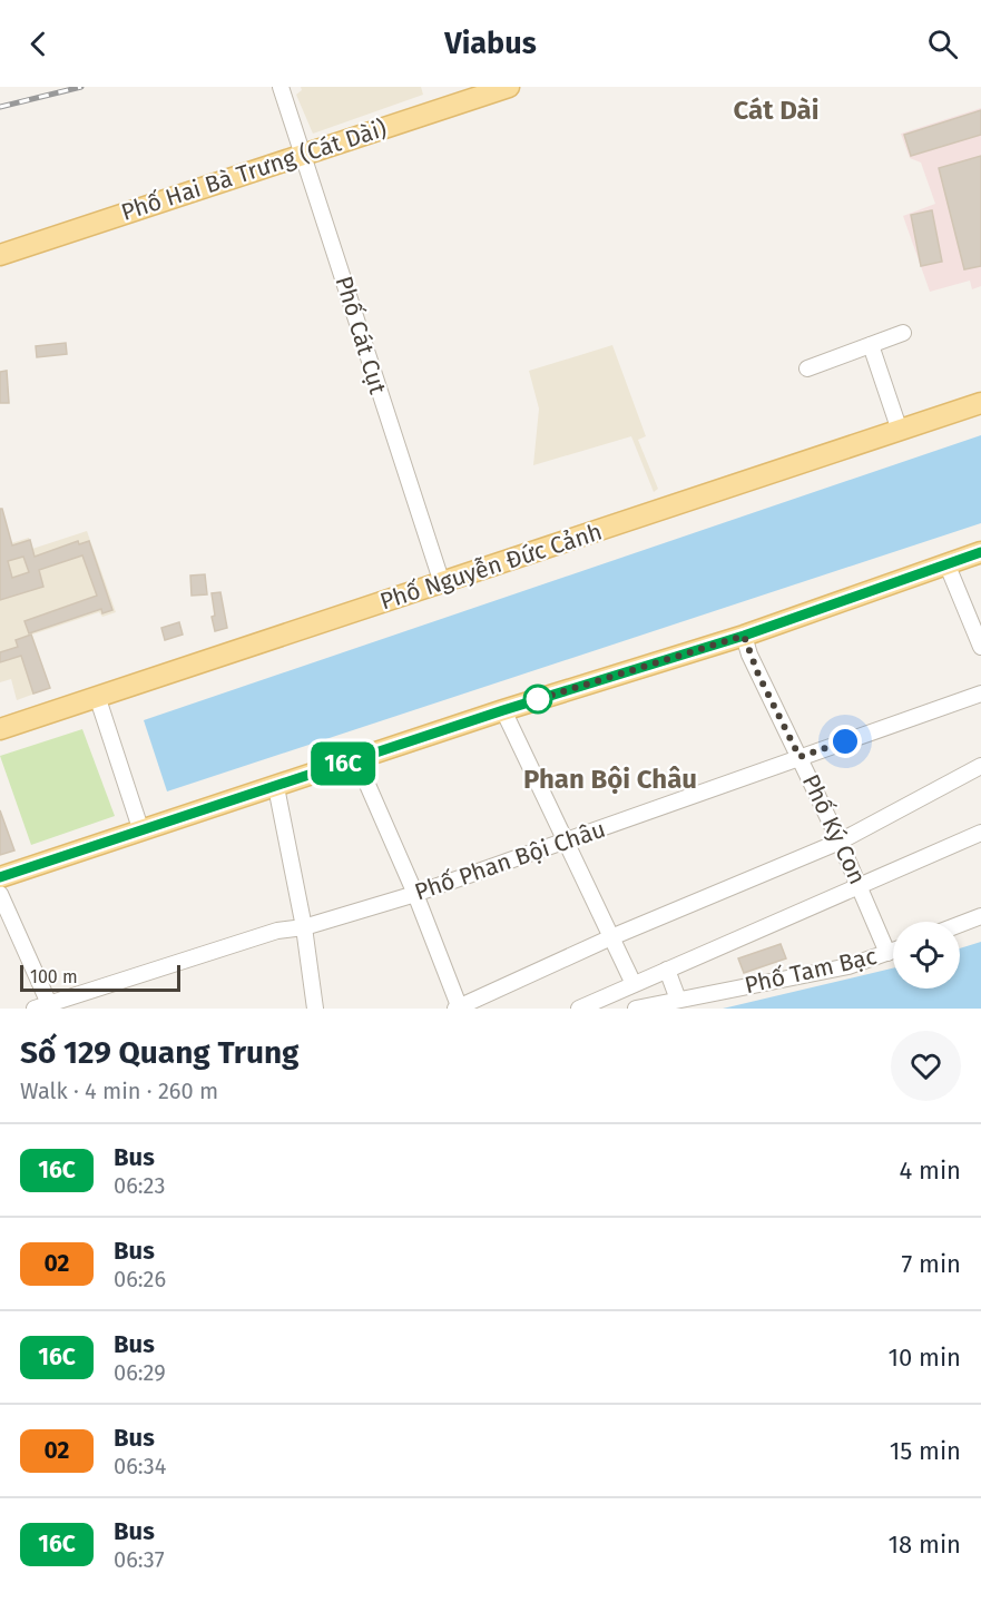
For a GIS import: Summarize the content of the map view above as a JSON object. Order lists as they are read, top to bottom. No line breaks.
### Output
{"streets":{"main road":["Phố Hai Bà Trưng (Cát Dài)","Phố Nguyễn Đức Cảnh"],"street":["Phố Cát Cụt","Phố Ký Con","Phố Phan Bội Châu","Phố Tam Bạc"]},"crossings":[["Phố Hai Bà Trưng (Cát Dài)","Phố Cát Cụt"],["Phố Cát Cụt","Phố Nguyễn Đức Cảnh"],["Phố Ký Con","Phố Phan Bội Châu"],["Phố Ký Con","Phố Tam Bạc"]],"districts":["Cát Dài","Phan Bội Châu"],"lines":["bus line 16C"],"scale_bar":"100 m","page":{"header":"Viabus","on_map":"16C","scale":"100 m","heading":["Số 129 Quang Trung","Walk · 4 min · 260 m"],"list":[{"mark":"16C","name":"Bus","note":"06:23","value":"4 min"},{"mark":"02","name":"Bus","note":"06:26","value":"7 min"},{"mark":"16C","name":"Bus","note":"06:29","value":"10 min"},{"mark":"02","name":"Bus","note":"06:34","value":"15 min"},{"mark":"16C","name":"Bus","note":"06:37","value":"18 min"}]}}
